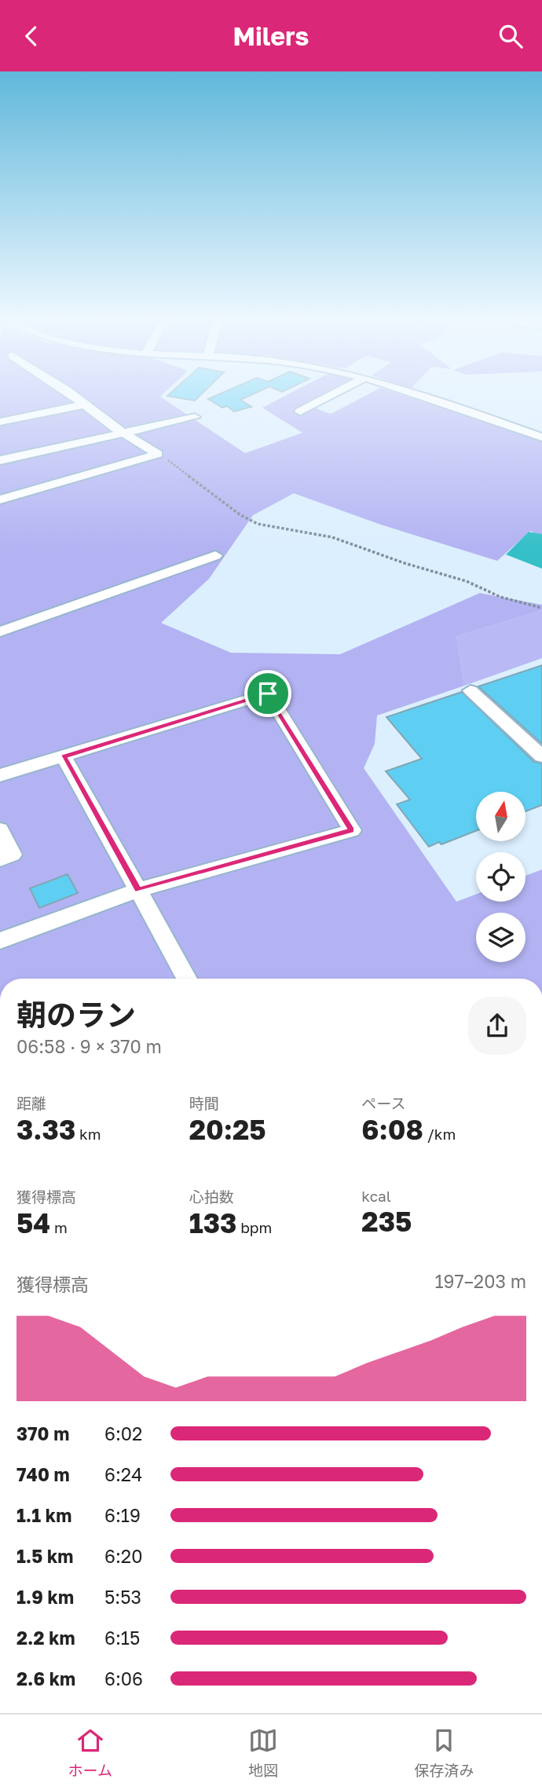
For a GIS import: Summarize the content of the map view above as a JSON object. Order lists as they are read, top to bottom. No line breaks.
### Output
{"north":"top","page":{"header":"Milers","heading":["朝のラン","06:58 · 9 × 370 m"],"stats":[["距離","3.33 km"],["時間","20:25"],["ペース","6:08 /km"],["獲得標高","54 m"],["心拍数","133 bpm"],["kcal","235"]],"chart":["獲得標高","197–203 m"],"list":[{"name":"370 m","note":"6:02"},{"name":"740 m","note":"6:24"},{"name":"1.1 km","note":"6:19"},{"name":"1.5 km","note":"6:20"},{"name":"1.9 km","note":"5:53"},{"name":"2.2 km","note":"6:15"},{"name":"2.6 km","note":"6:06"}],"tabs":["ホーム","地図","保存済み"]}}
